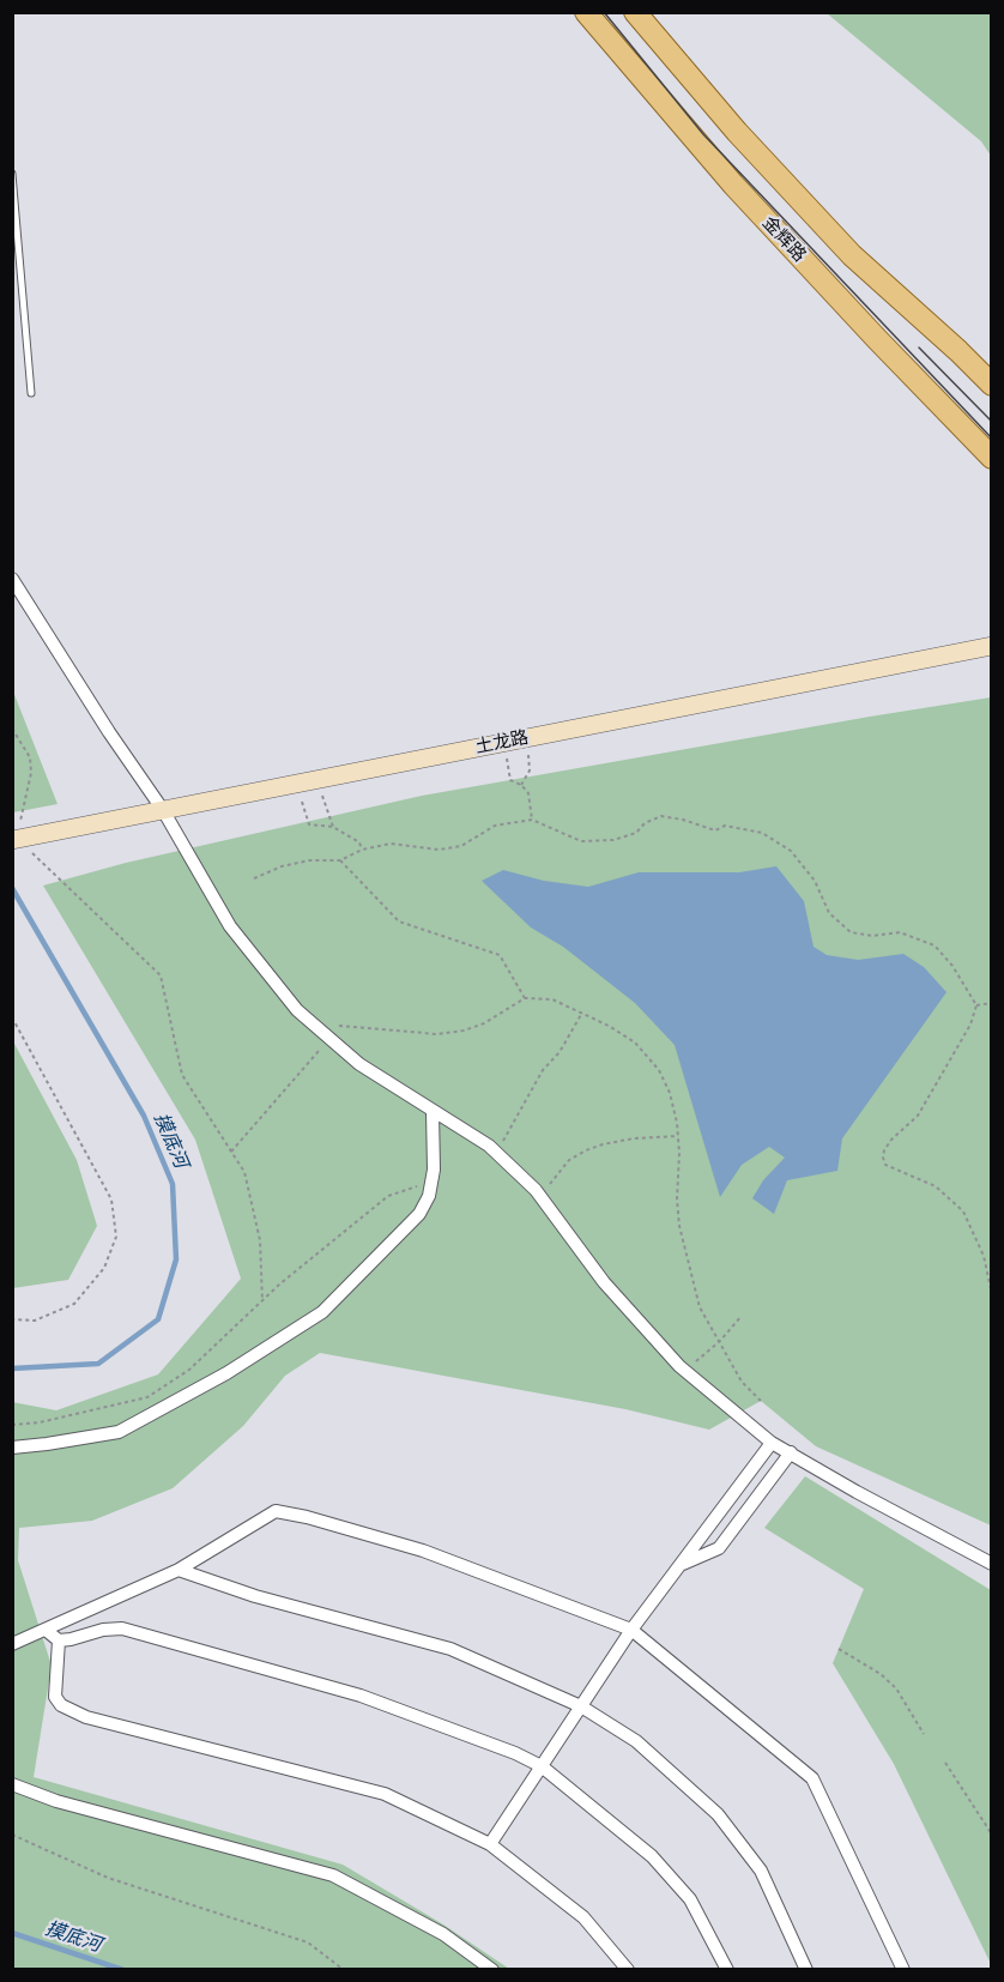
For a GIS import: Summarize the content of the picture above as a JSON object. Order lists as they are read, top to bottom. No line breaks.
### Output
{"streets":{"main road":["金辉路"],"street":["土龙路"]},"water":["摸底河"]}
